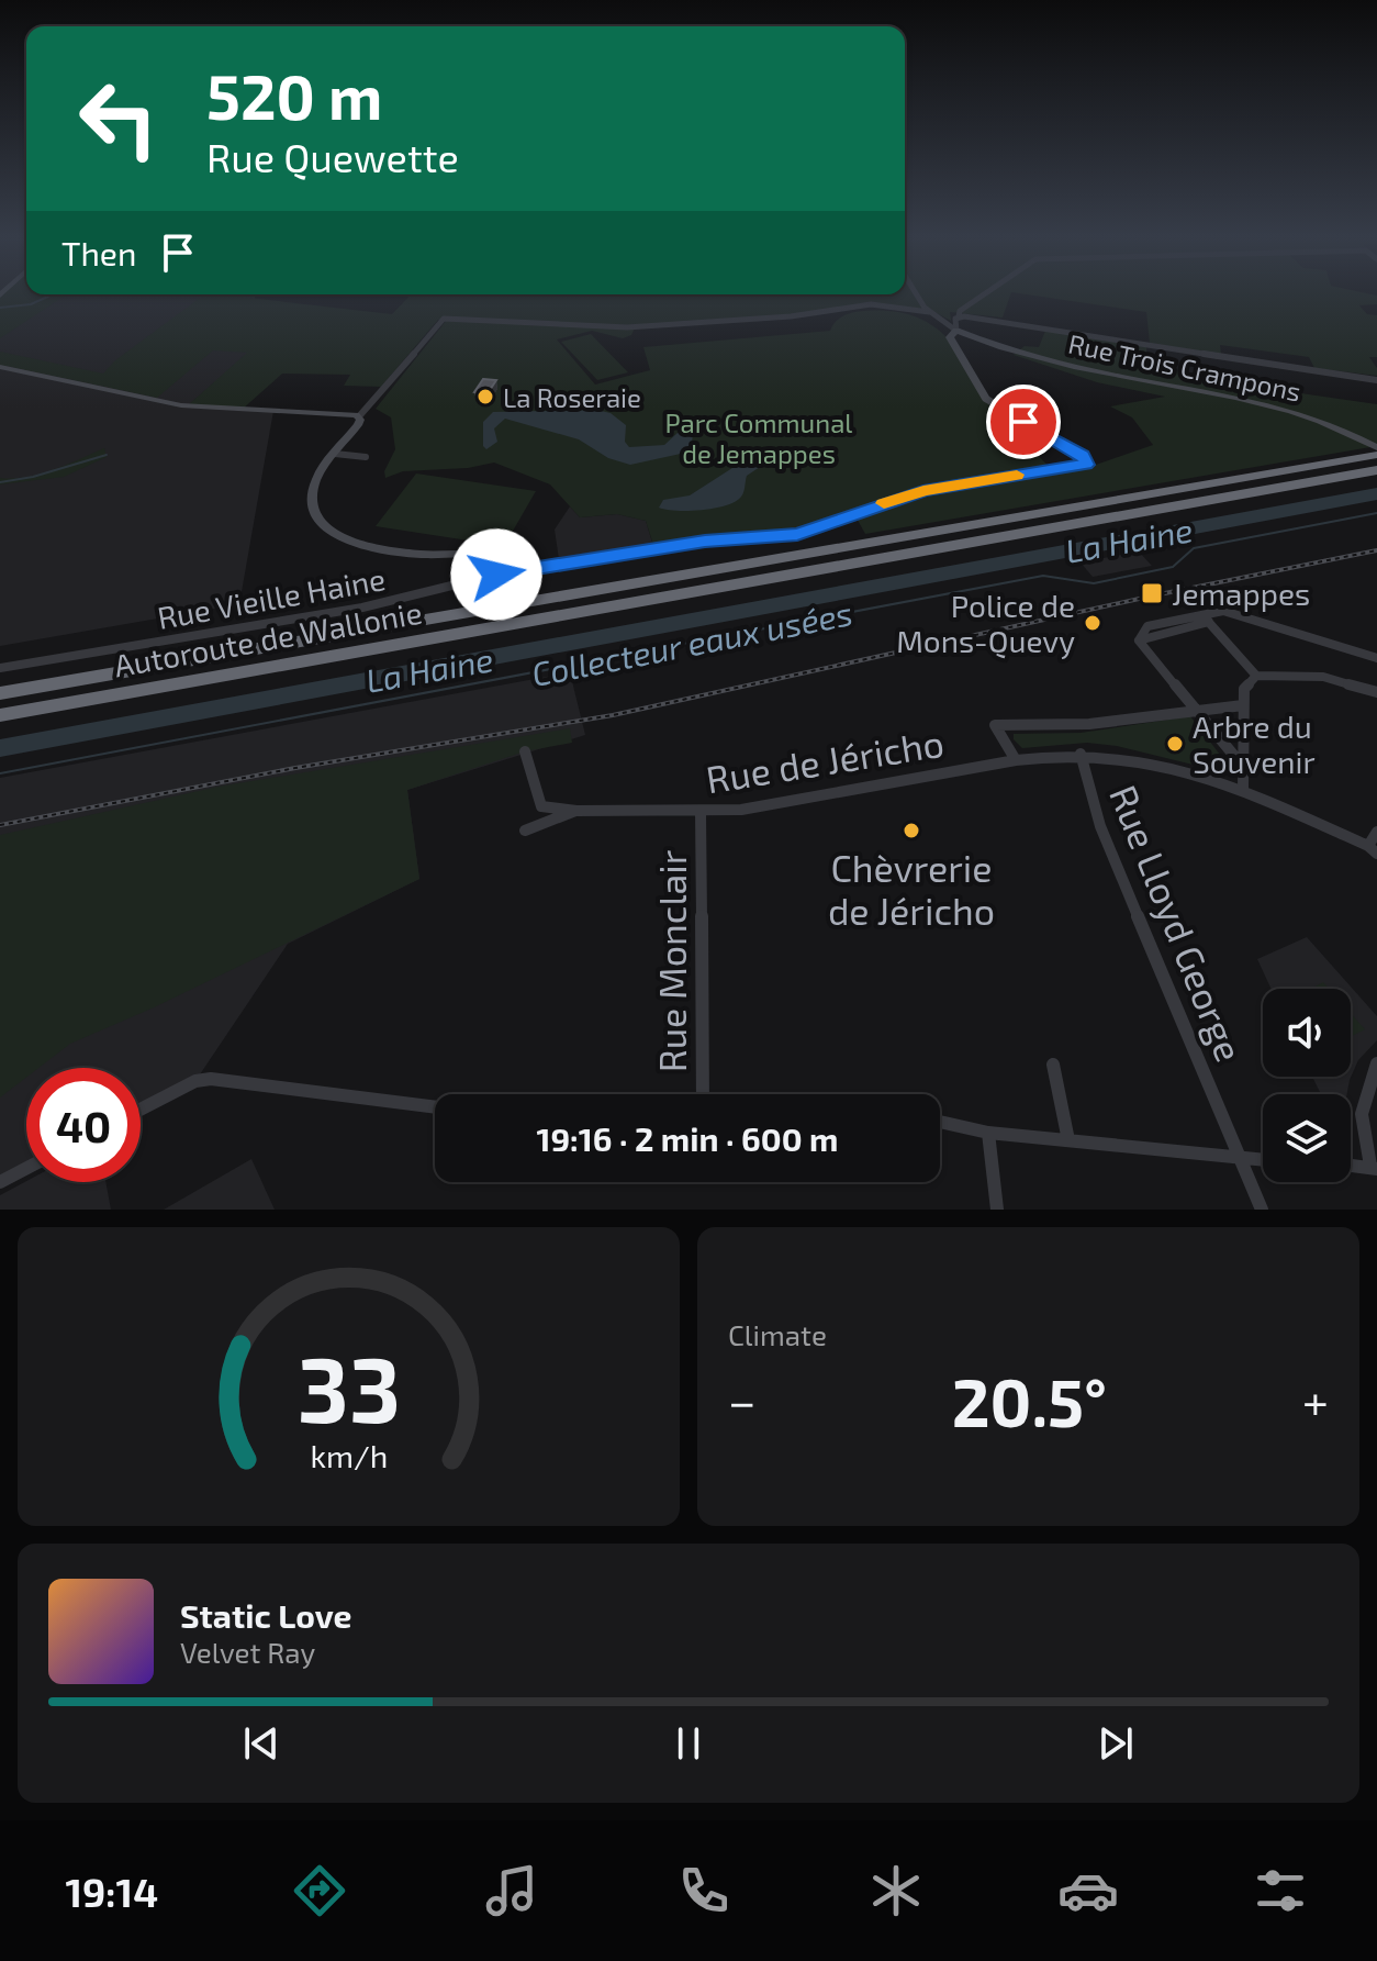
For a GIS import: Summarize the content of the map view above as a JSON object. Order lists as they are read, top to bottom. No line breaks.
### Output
{"streets":{"highway":["Autoroute de Wallonie"],"street":["Rue Trois Crampons","Rue Vieille Haine","Rue de Jéricho","Rue Lloyd George","Rue Monclair"]},"crossings":[["Rue de Jéricho","Rue Lloyd George"],["Rue de Jéricho","Rue Monclair"]],"water":["La Haine","Collecteur eaux usées"],"parks":["Parc Communal de Jemappes"],"places":{"other":["La Roseraie","Police de Mons-Quevy","Arbre du Souvenir","Chèvrerie de Jéricho"],"transit":["Jemappes"]},"page":{"turn":["520 m","Rue Quewette"],"then":"Then","limit":"40","trip":"19:16 · 2 min · 600 m","tile":"Climate","heat":["−","20.5°","+"],"song":["Static Love","Velvet Ray"],"tabs":"19:14","gauge":["33","km/h"]}}
